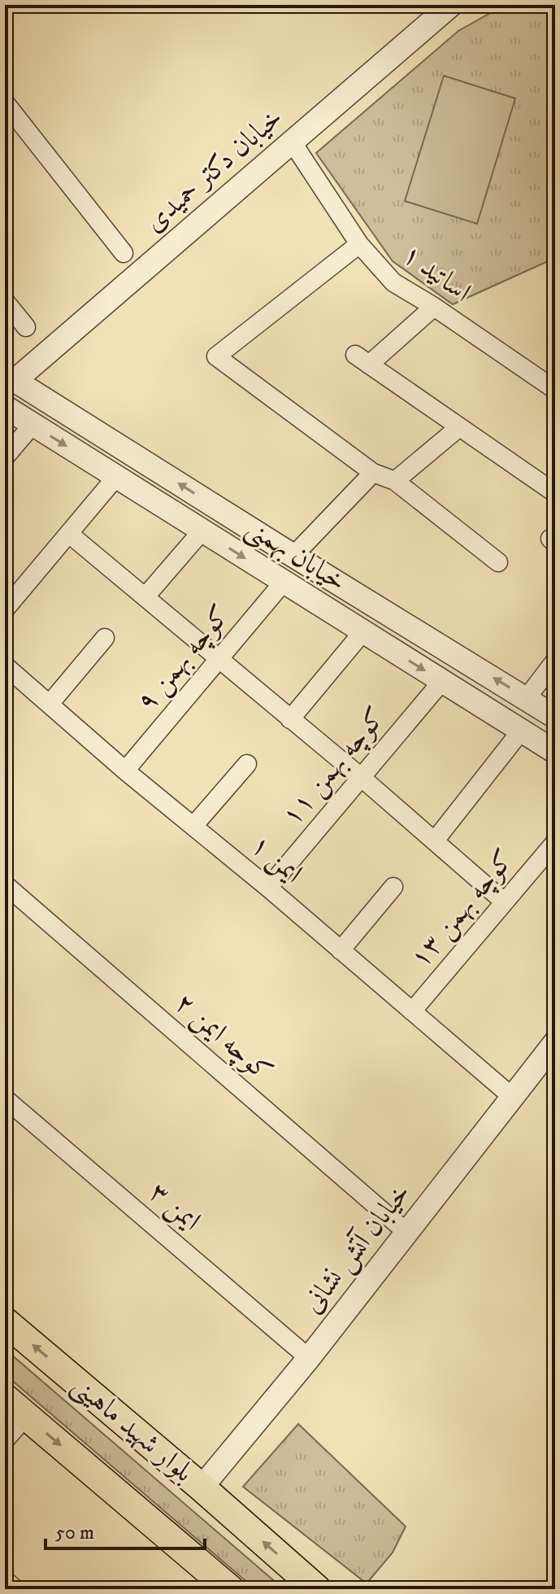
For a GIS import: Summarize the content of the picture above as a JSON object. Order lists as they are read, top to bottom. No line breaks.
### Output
{"streets":{"main road":["بلوار شهید ماهینی"],"street":["خیابان دکتر حمیدی","اساتید ۱","خیابان بهمنی","کوچه بهمن ۹","کوچه بهمن ۱۱","ایمن ۱","کوچه بهمن ۱۳","کوچه ایمن ۲","ایمن ۳","خیابان آتش نشانی"]},"crossings":[["خیابان دکتر حمیدی","اساتید ۱"],["خیابان دکتر حمیدی","خیابان بهمنی"],["خیابان بهمنی","کوچه بهمن ۹"],["خیابان بهمنی","کوچه بهمن ۱۱"],["کوچه بهمن ۹","ایمن ۱"],["کوچه بهمن ۱۱","ایمن ۱"],["ایمن ۱","کوچه بهمن ۱۳"],["ایمن ۱","خیابان آتش نشانی"],["کوچه ایمن ۲","خیابان آتش نشانی"],["ایمن ۳","خیابان آتش نشانی"],["خیابان آتش نشانی","بلوار شهید ماهینی"]],"scale_bar":"50 m"}
